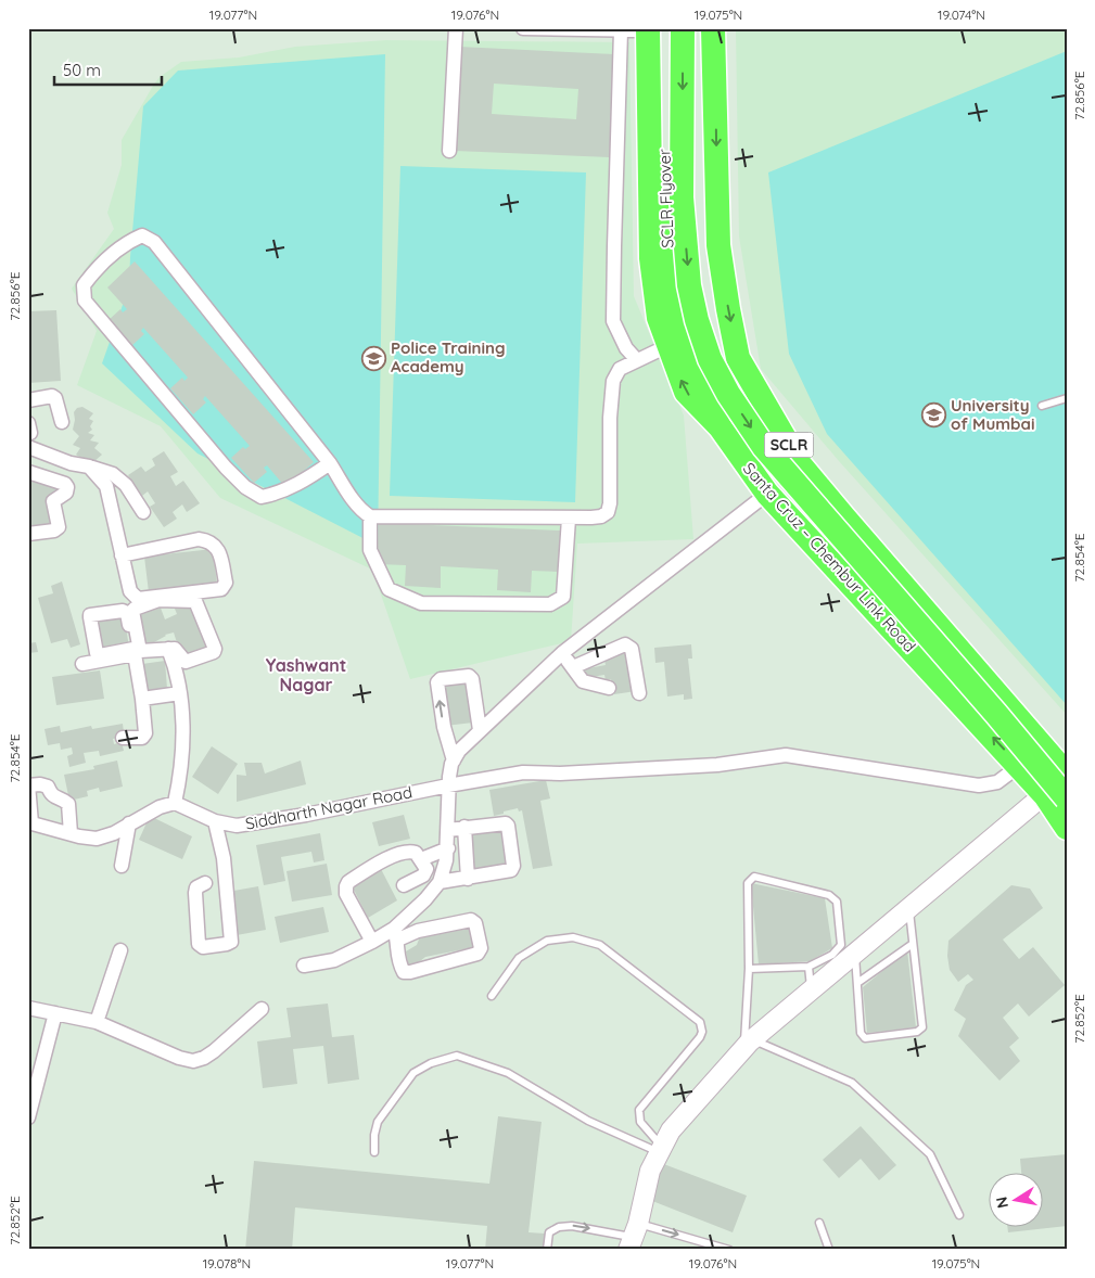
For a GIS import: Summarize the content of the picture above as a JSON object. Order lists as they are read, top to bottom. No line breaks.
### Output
{"streets":{"highway":["SCLR Flyover","SCLR","Santa Cruz – Chembur Link Road"],"street":["Siddharth Nagar Road"]},"crossings":[["SCLR Flyover","Santa Cruz – Chembur Link Road"],["Santa Cruz – Chembur Link Road","Siddharth Nagar Road"]],"districts":["Yashwant Nagar"],"places":{"school or university":["Police Training Academy","University of Mumbai"]},"scale_bar":"50 m","north":"left","coordinates":["19.077°N","19.076°N","19.075°N","19.074°N","72.856°E","72.854°E","72.852°E","19.078°N"]}
